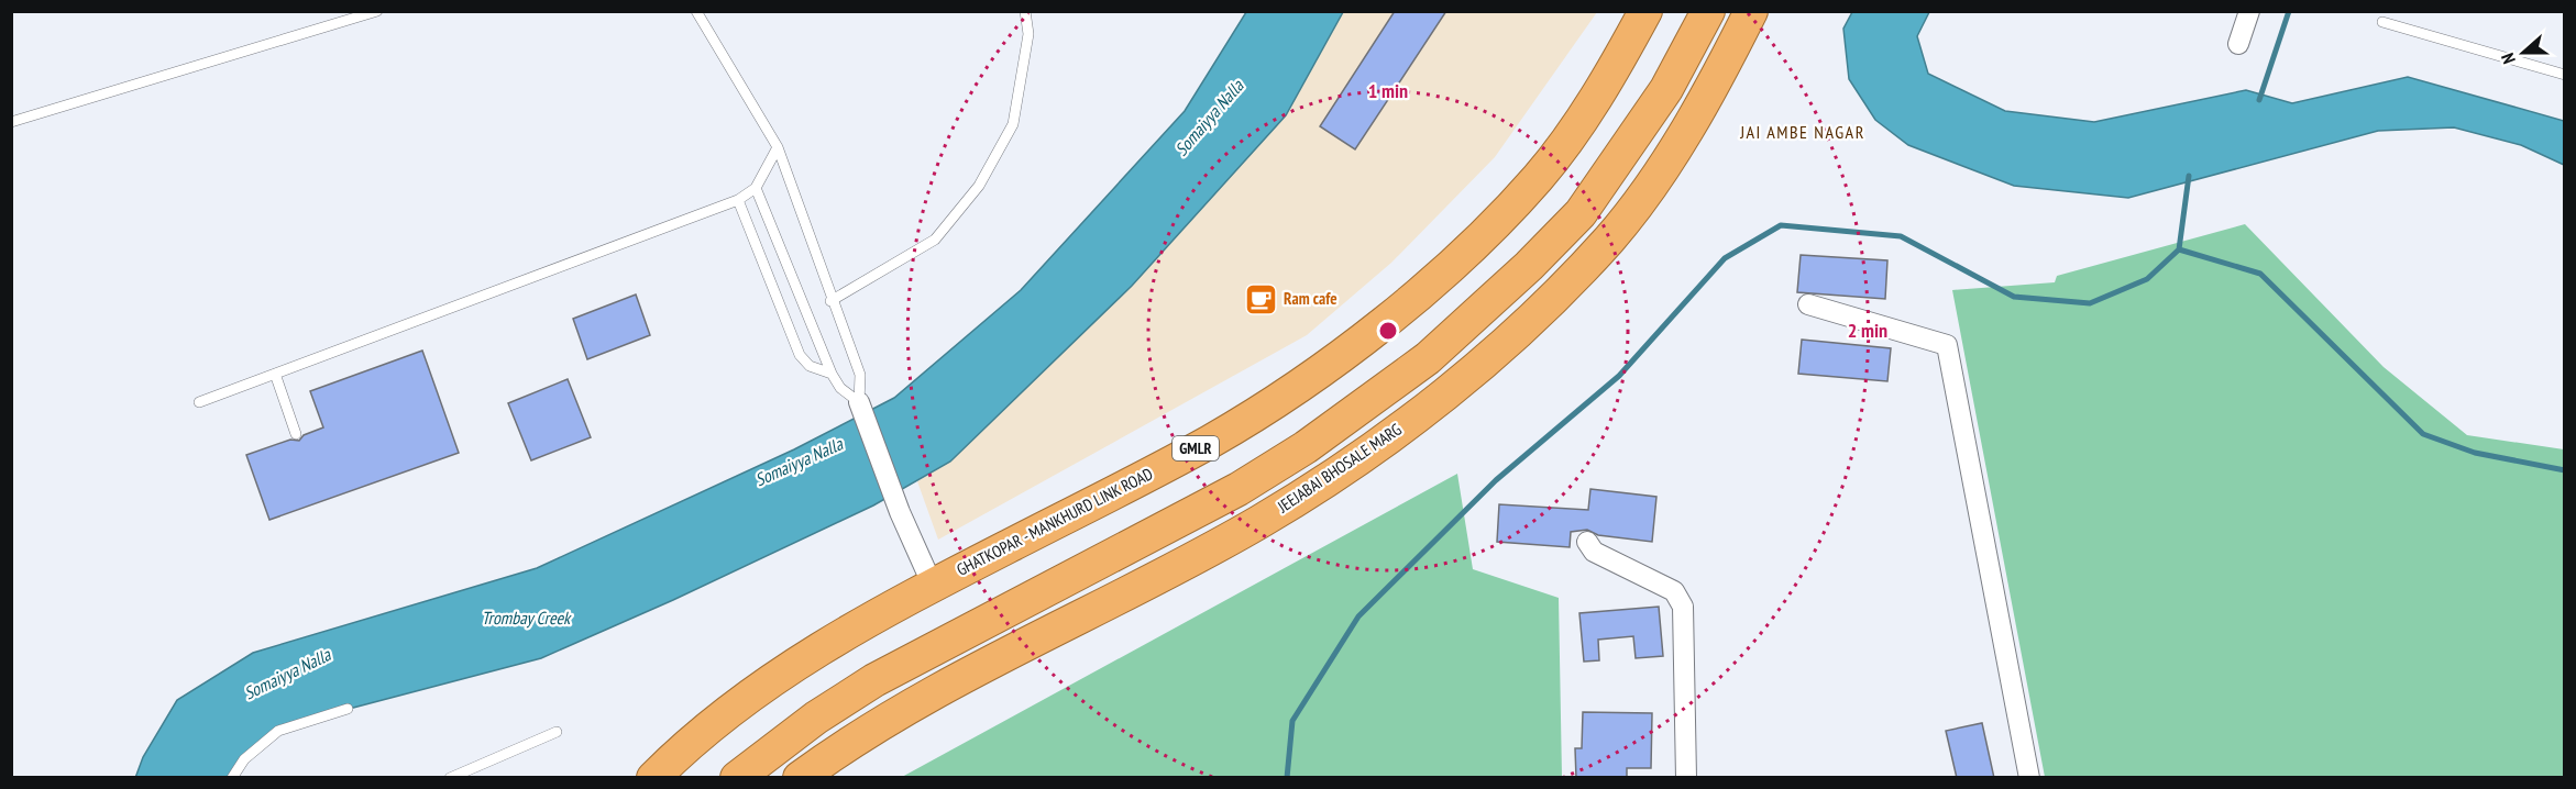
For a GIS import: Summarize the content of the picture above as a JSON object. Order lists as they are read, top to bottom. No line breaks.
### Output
{"streets":{"highway":["GMLR","JEEJABAI BHOSALE MARG","GHATKOPAR - MANKHURD LINK ROAD"]},"districts":["JAI AMBE NAGAR"],"water":["Somaiyya Nalla","Trombay Creek"],"places":{"cafe":["Ram cafe"]},"north":"left","rings":["1 min","2 min"]}
